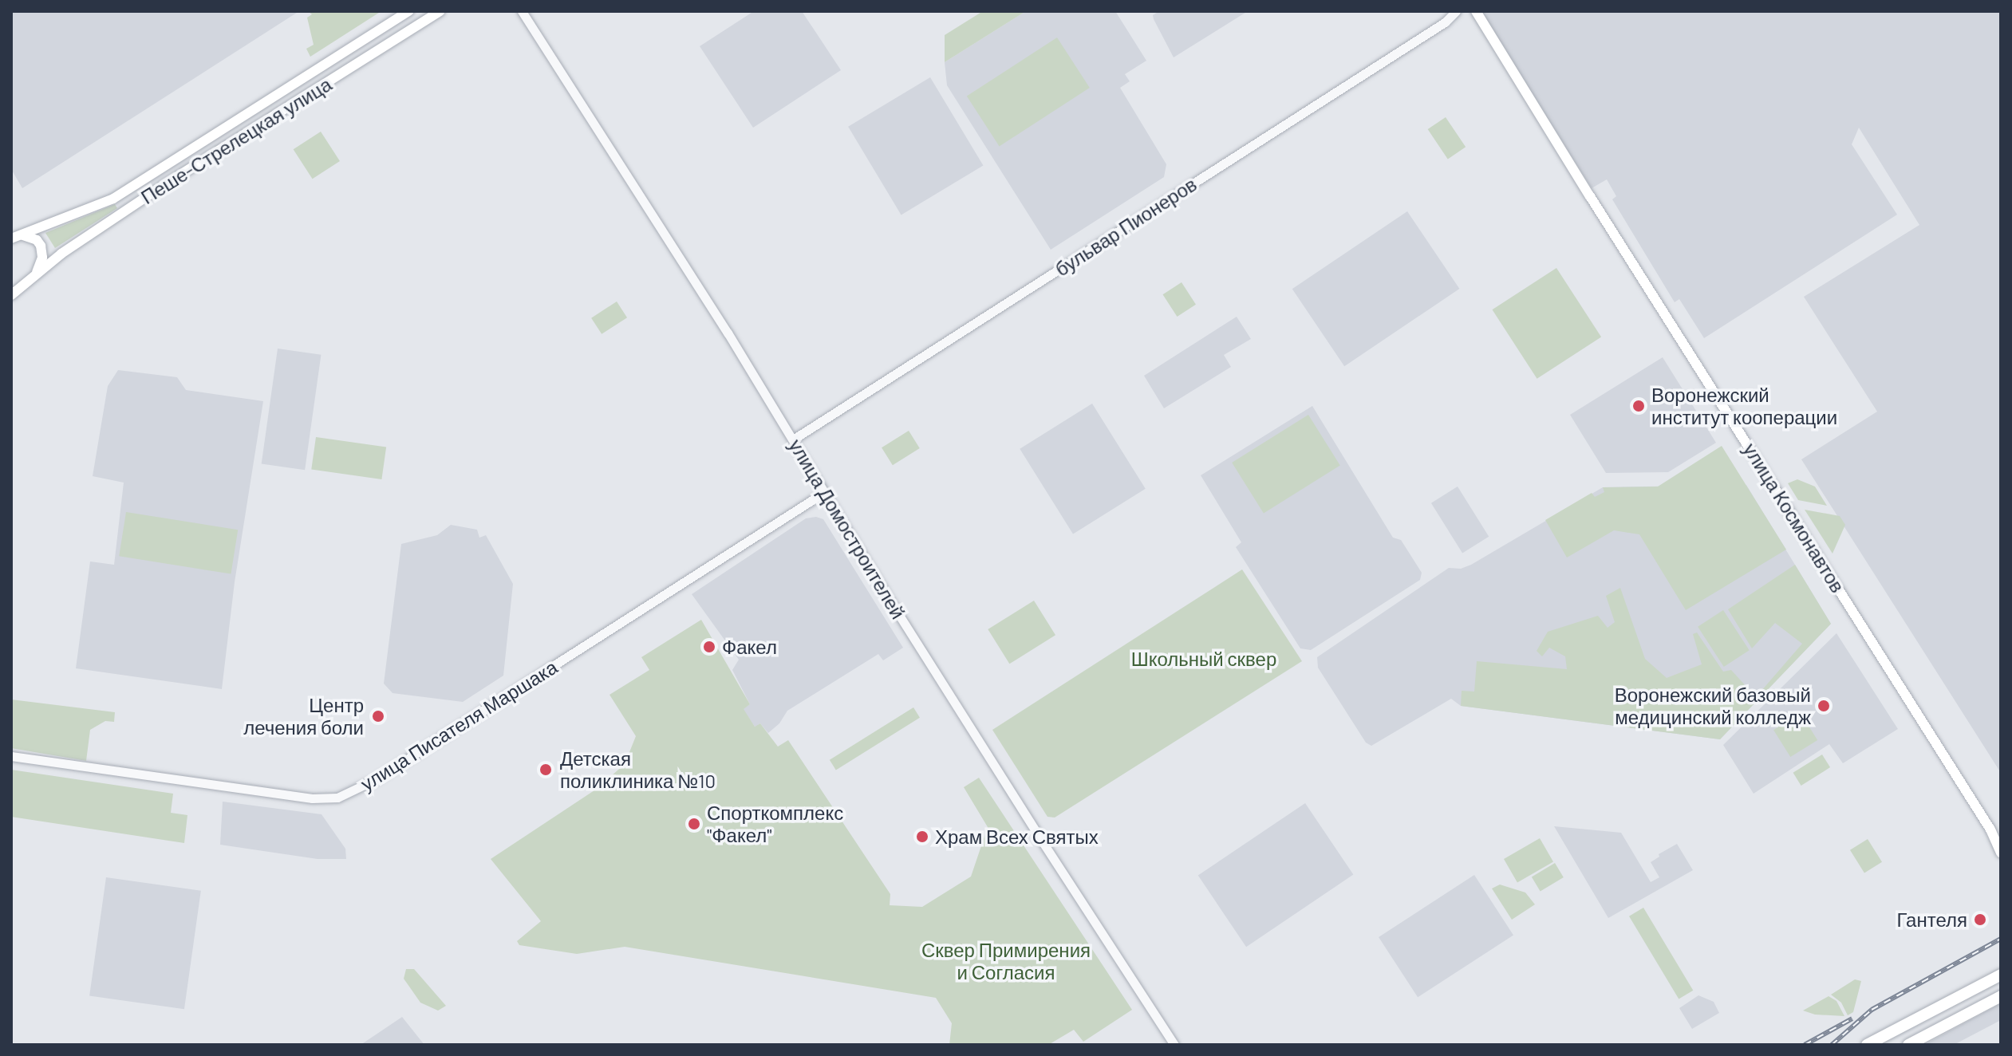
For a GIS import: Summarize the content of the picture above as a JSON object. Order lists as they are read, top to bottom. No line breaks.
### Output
{"streets":{"main road":["Пеше-Стрелецкая улица","улица Космонавтов"],"street":["бульвар Пионеров","улица Домостроителей","улица Писателя Маршака"]},"crossings":[["бульвар Пионеров","улица Домостроителей"],["улица Домостроителей","улица Писателя Маршака"]],"parks":["Школьный сквер","Сквер Примирения и Согласия"],"places":["Воронежский институт кооперации","Факел","Воронежский базовый медицинский колледж","Центр лечения боли","Детская поликлиника №10","Спорткомплекс \"Факел\"","Храм Всех Святых","Гантеля"]}
